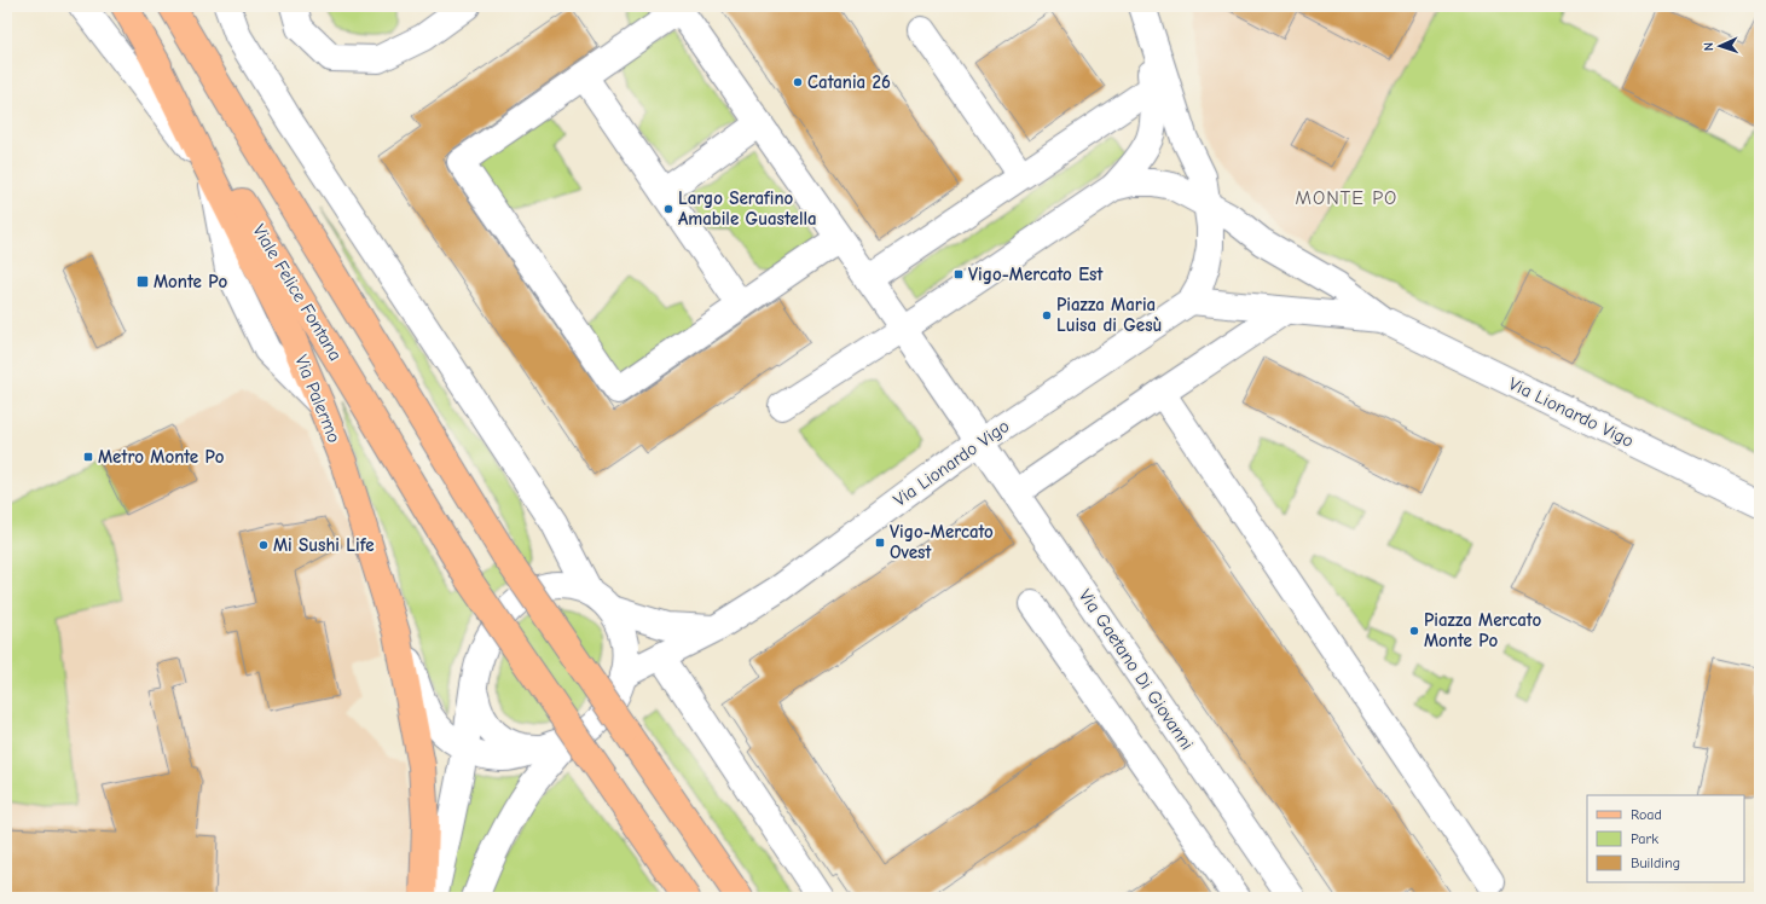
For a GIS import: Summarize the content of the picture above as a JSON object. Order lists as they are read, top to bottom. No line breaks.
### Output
{"streets":{"main road":["Viale Felice Fontana","Via Palermo"],"street":["Via Lionardo Vigo","Via Gaetano Di Giovanni"]},"crossings":[["Viale Felice Fontana","Via Palermo"],["Via Lionardo Vigo","Via Gaetano Di Giovanni"]],"districts":["MONTE PO"],"places":{"other":["Catania 26","Largo Serafino Amabile Guastella","Piazza Maria Luisa di Gesù","Mi Sushi Life","Piazza Mercato Monte Po"],"transit":["Vigo-Mercato Est","Monte Po","Metro Monte Po","Vigo-Mercato Ovest"]},"legend":["Road","Park","Building"],"north":"left"}
